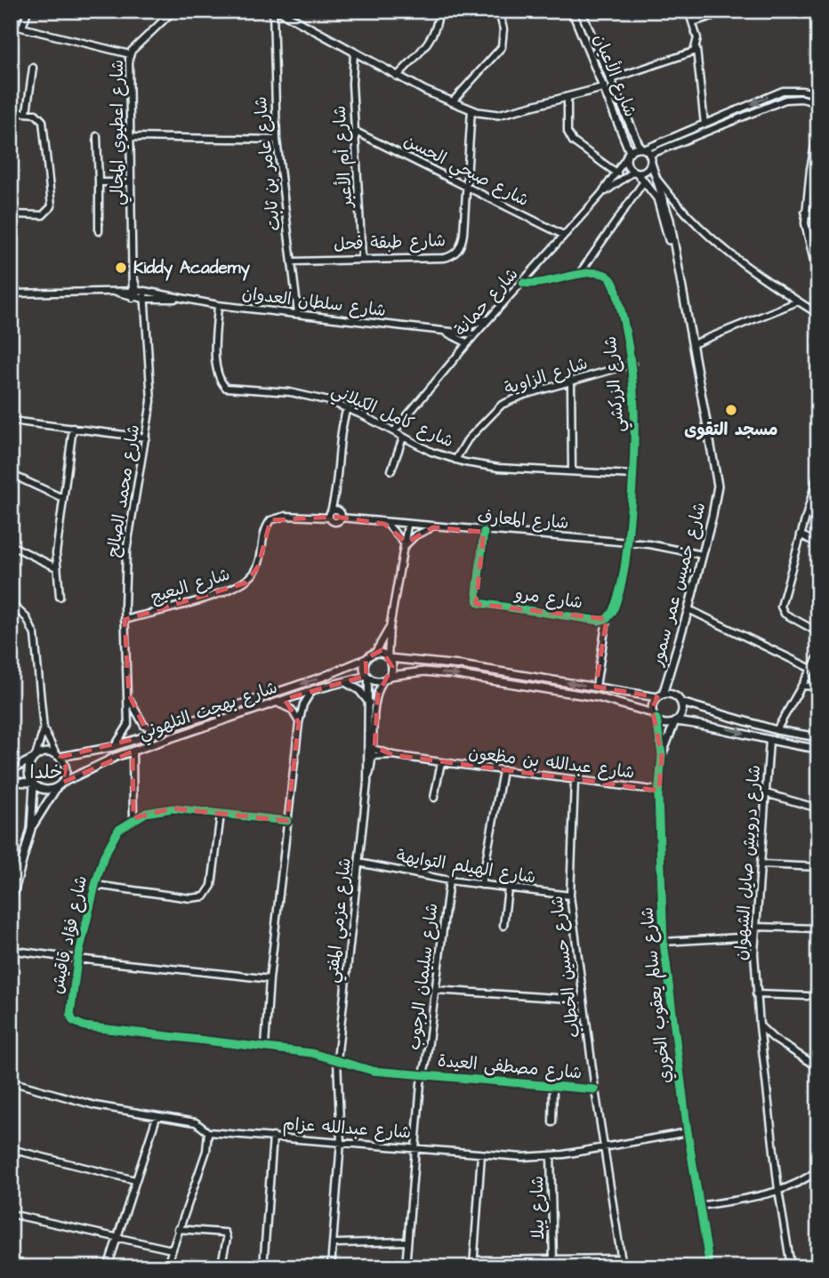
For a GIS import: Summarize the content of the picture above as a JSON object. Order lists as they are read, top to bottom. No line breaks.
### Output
{"streets":{"street":["شارع الأعيان","شارع اعطيوي المجالي","شارع أم الأعبر","شارع عامر بن ثابت","شارع صبحي الحسن","شارع طبقة فحل","شارع سلطان العدوان","شارع حمانة","شارع الزاوية","شارع الزركشي","شارع كامل الكيلاني","شارع محمد الصالح","شارع المعارف","شارع خميس عمر سمور","شارع البعيج","شارع مرو","شارع بهجت التلهوني","شارع عبدالله بن مظعون","شارع درويش صايل الشهوان","شارع الهيلم التوايهة","شارع عزمي المفتي","شارع فؤاد قاقيش","شارع حسين الخطاب","شارع سليمان الرجوب","شارع سالم يعقوب الخوري","شارع مصطفى العيدة","شارع عبدالله عزام","شارع يبلا"]},"crossings":[["شارع الأعيان","شارع حمانة"],["شارع الأعيان","شارع خميس عمر سمور"],["شارع اعطيوي المجالي","شارع سلطان العدوان"],["شارع اعطيوي المجالي","شارع محمد الصالح"],["شارع أم الأعبر","شارع صبحي الحسن"],["شارع أم الأعبر","شارع طبقة فحل"],["شارع عامر بن ثابت","شارع طبقة فحل"],["شارع عامر بن ثابت","شارع سلطان العدوان"],["شارع صبحي الحسن","شارع طبقة فحل"],["شارع صبحي الحسن","شارع حمانة"],["شارع سلطان العدوان","شارع حمانة"],["شارع سلطان العدوان","شارع كامل الكيلاني"],["شارع سلطان العدوان","شارع محمد الصالح"],["شارع حمانة","شارع الزركشي"],["شارع حمانة","شارع كامل الكيلاني"],["شارع حمانة","شارع خميس عمر سمور"],["شارع الزاوية","شارع الزركشي"],["شارع الزاوية","شارع كامل الكيلاني"],["شارع الزركشي","شارع كامل الكيلاني"],["شارع الزركشي","شارع المعارف"],["شارع محمد الصالح","شارع البعيج"],["شارع محمد الصالح","شارع بهجت التلهوني"],["شارع المعارف","شارع خميس عمر سمور"],["شارع المعارف","شارع مرو"],["شارع خميس عمر سمور","شارع سالم يعقوب الخوري"],["شارع بهجت التلهوني","شارع عزمي المفتي"],["شارع عبدالله بن مظعون","شارع عزمي المفتي"],["شارع عبدالله بن مظعون","شارع حسين الخطاب"],["شارع عبدالله بن مظعون","شارع سالم يعقوب الخوري"],["شارع الهيلم التوايهة","شارع عزمي المفتي"],["شارع الهيلم التوايهة","شارع حسين الخطاب"],["شارع الهيلم التوايهة","شارع سليمان الرجوب"],["شارع عزمي المفتي","شارع فؤاد قاقيش"],["شارع عزمي المفتي","شارع عبدالله عزام"],["شارع فؤاد قاقيش","شارع سليمان الرجوب"],["شارع فؤاد قاقيش","شارع مصطفى العيدة"],["شارع حسين الخطاب","شارع مصطفى العيدة"],["شارع حسين الخطاب","شارع عبدالله عزام"],["شارع سليمان الرجوب","شارع مصطفى العيدة"],["شارع سليمان الرجوب","شارع عبدالله عزام"],["شارع سالم يعقوب الخوري","شارع عبدالله عزام"],["شارع عبدالله عزام","شارع يبلا"]],"districts":["خلدا"],"places":["Kiddy Academy","مسجد التقوى"]}
